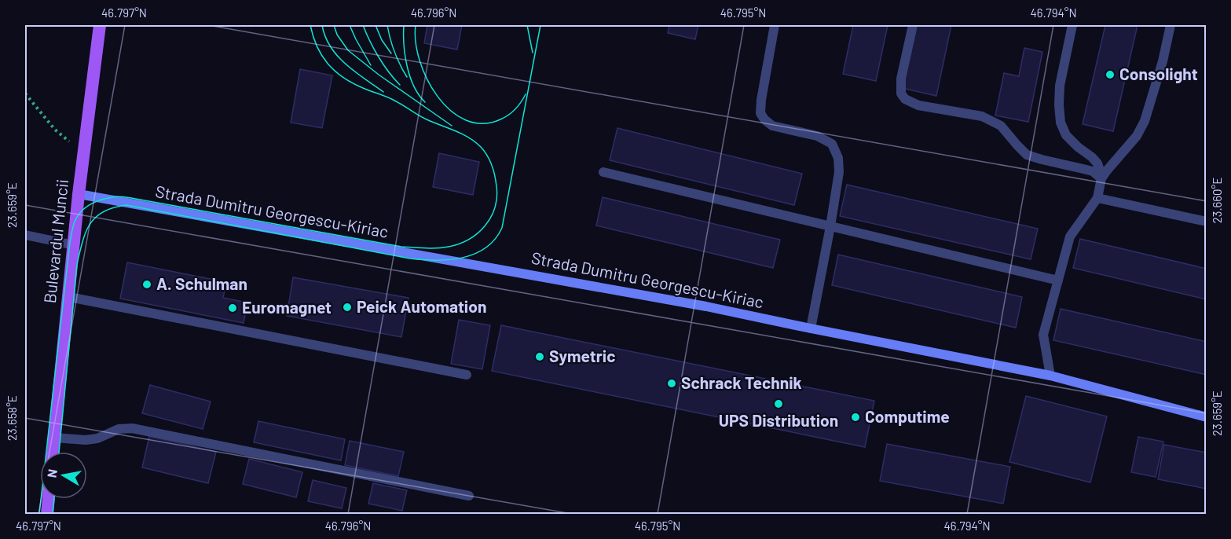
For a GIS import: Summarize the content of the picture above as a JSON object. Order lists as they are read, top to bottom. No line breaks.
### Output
{"streets":{"main road":["Strada Dumitru Georgescu-Kiriac","Bulevardul Muncii"]},"crossings":[["Strada Dumitru Georgescu-Kiriac","Bulevardul Muncii"]],"places":["Consolight","A. Schulman","Peick Automation","Euromagnet","Symetric","Schrack Technik","UPS Distribution","Computime"],"north":"left","coordinates":["46.797°N","46.796°N","46.795°N","46.794°N","23.660°E","23.659°E","23.658°E"]}
